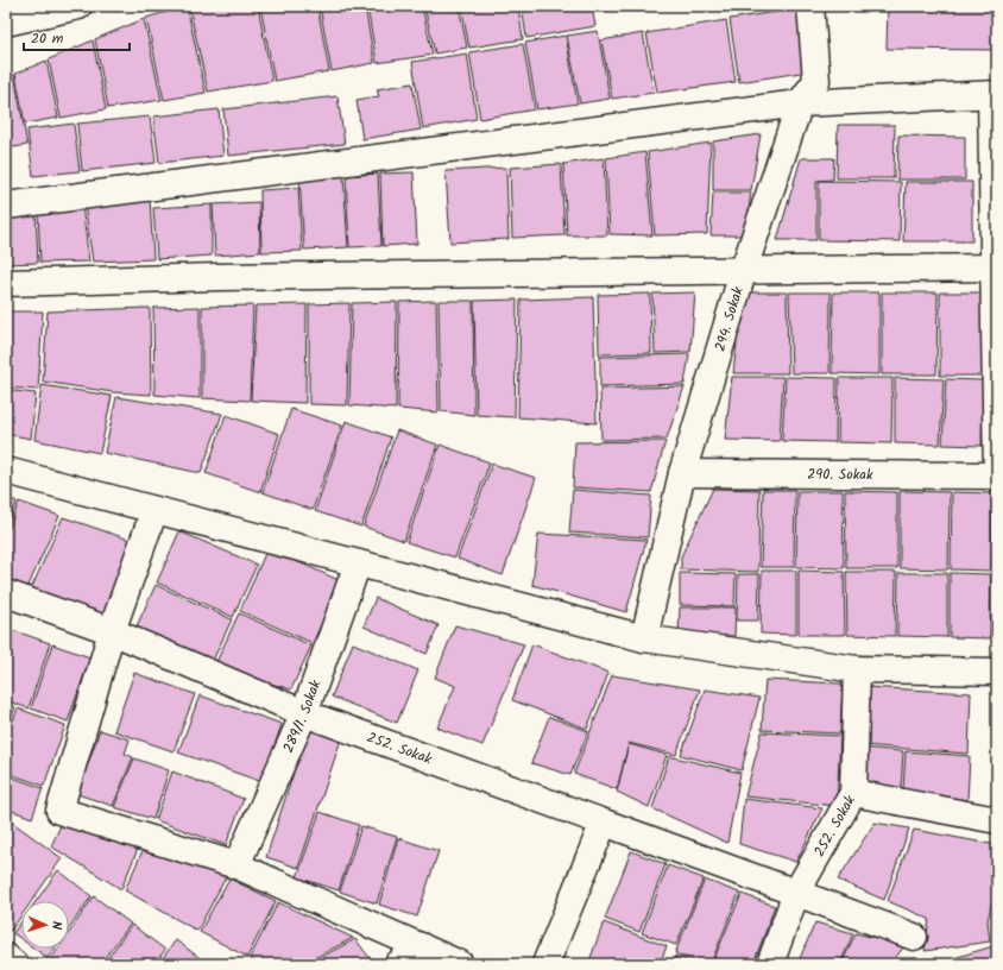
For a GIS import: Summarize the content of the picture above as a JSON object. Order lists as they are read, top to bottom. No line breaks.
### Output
{"streets":{"street":["294. Sokak","290. Sokak","289/1. Sokak","252. Sokak"]},"crossings":[["294. Sokak","290. Sokak"],["289/1. Sokak","252. Sokak"]],"scale_bar":"20 m","north":"right"}
